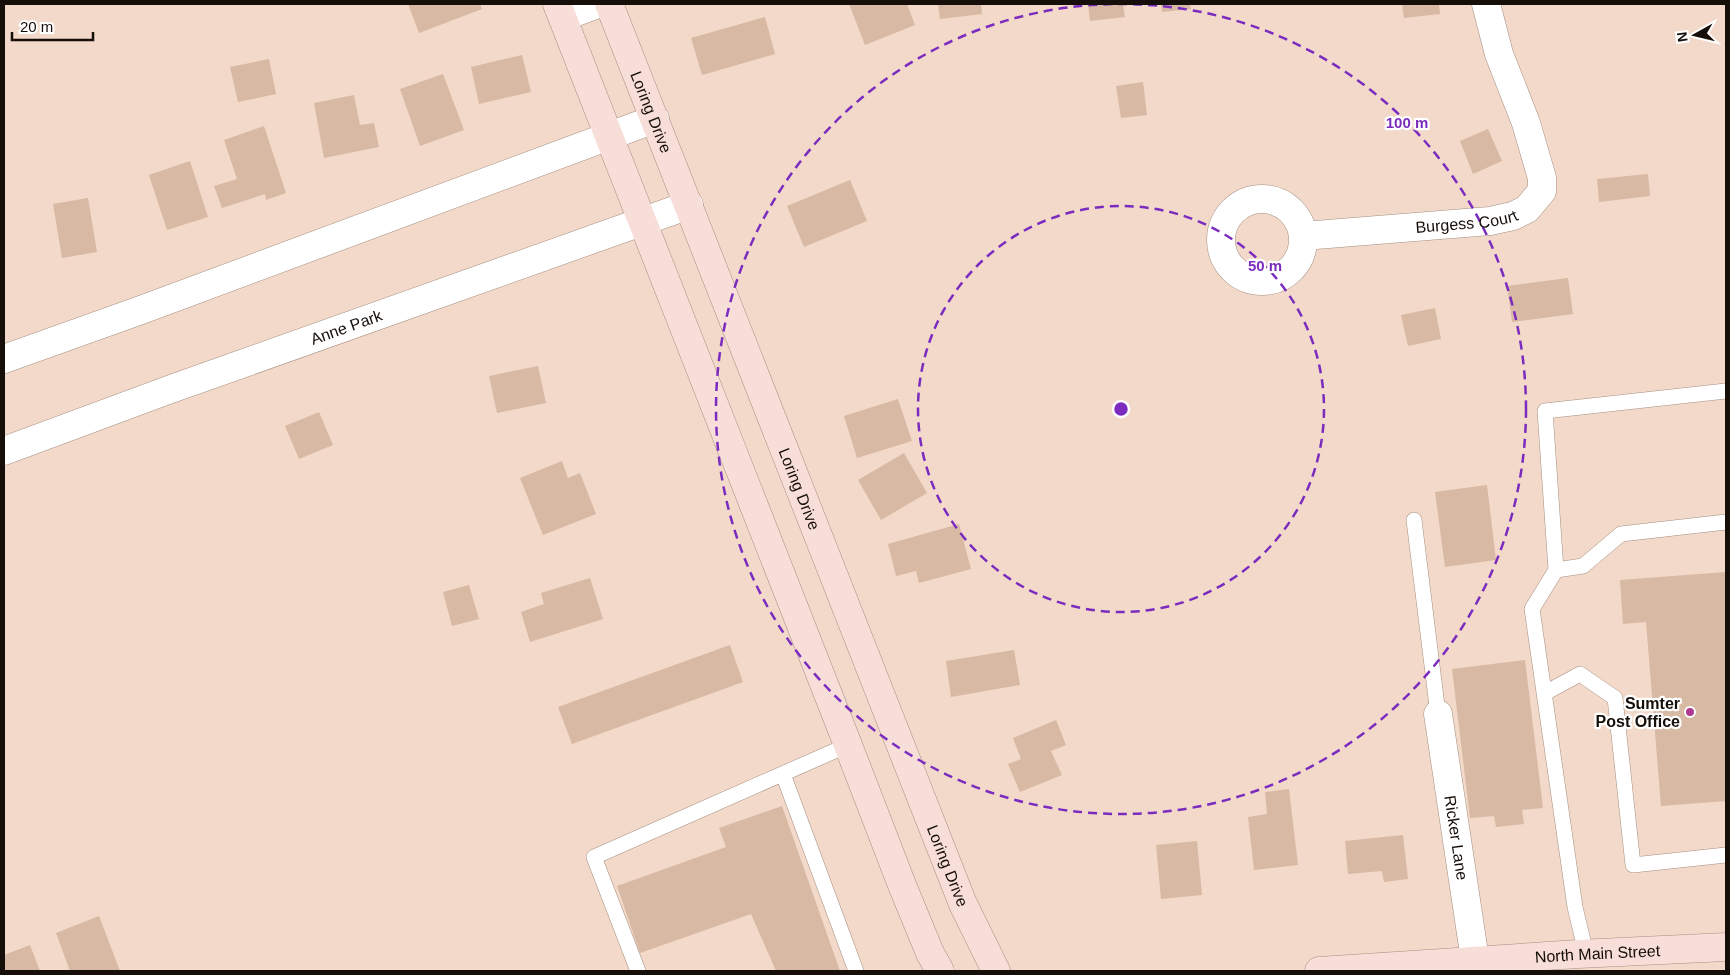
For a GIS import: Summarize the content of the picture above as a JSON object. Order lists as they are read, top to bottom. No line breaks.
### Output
{"streets":{"street":["Loring Drive","Burgess Court","Anne Park","Ricker Lane","North Main Street"]},"crossings":[["Loring Drive","Anne Park"],["Ricker Lane","North Main Street"]],"places":["Sumter Post Office"],"scale_bar":"20 m","north":"left","rings":["100 m","50 m"]}
